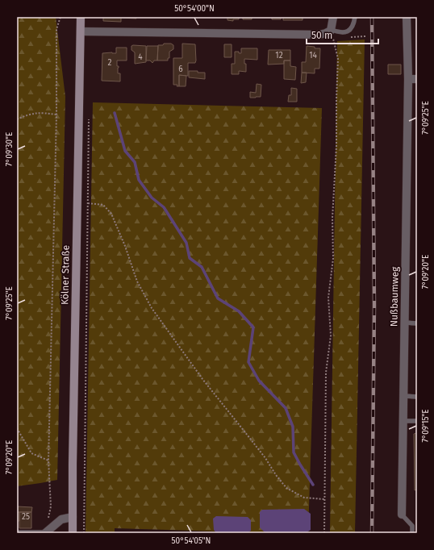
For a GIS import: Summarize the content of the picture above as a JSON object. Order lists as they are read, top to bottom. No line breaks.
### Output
{"streets":{"main road":["Kölner Straße"],"street":["Nußbaumweg"]},"house_numbers":["12","14","4","2","6","25"],"scale_bar":"50 m","coordinates":["50°54'00\"N","7°09'25\"E","7°09'30\"E","7°09'20\"E","7°09'15\"E","50°54'05\"N"]}
